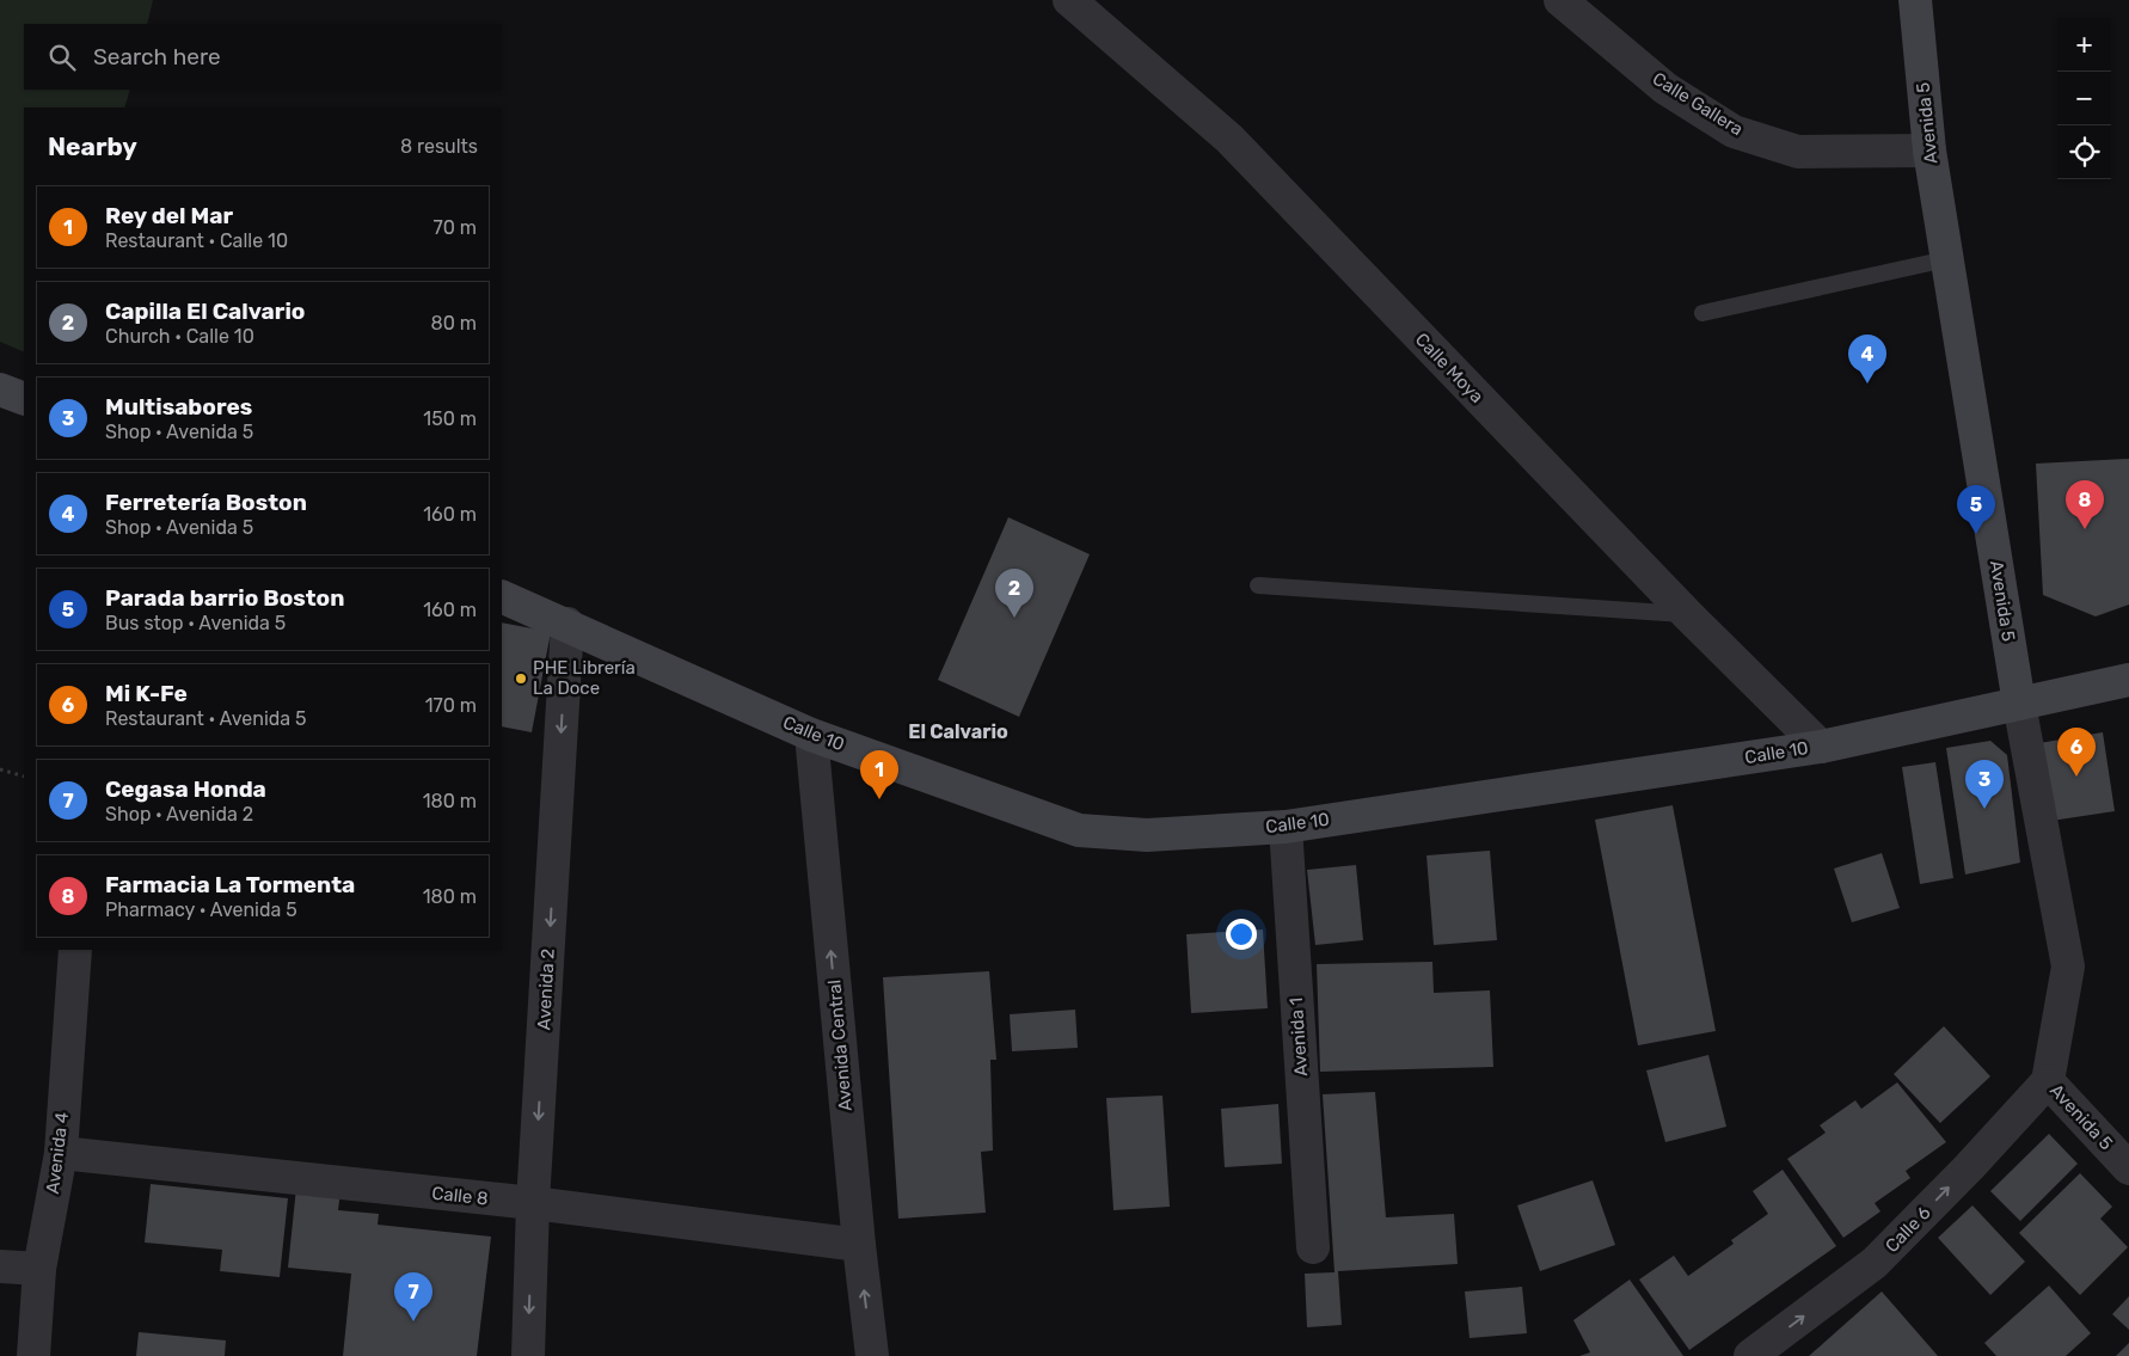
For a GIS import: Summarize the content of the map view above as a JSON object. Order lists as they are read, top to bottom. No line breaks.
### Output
{"streets":{"street":["Calle Gallera","Avenida 5","Calle Moya","Calle 10","Avenida 2","Avenida 1","Avenida Central","Avenida 4","Calle 8","Calle 6"]},"crossings":[["Calle Gallera","Avenida 5"],["Avenida 5","Calle 10"],["Avenida 5","Calle 6"],["Calle Moya","Calle 10"],["Calle 10","Avenida 2"],["Calle 10","Avenida 1"],["Calle 10","Avenida Central"],["Avenida 2","Calle 8"],["Avenida Central","Calle 8"],["Avenida 4","Calle 8"]],"one_way":["Avenida 2","Avenida Central","Calle 6"],"districts":["El Calvario"],"places":["PHE Librería La Doce"],"page":{"map_buttons":["+","−"],"search":"Search here","heading":["Nearby","8 results"],"list":[{"mark":"1","name":"Rey del Mar","note":"Restaurant · Calle 10","value":"70 m"},{"mark":"2","name":"Capilla El Calvario","note":"Church · Calle 10","value":"80 m"},{"mark":"3","name":"Multisabores","note":"Shop · Avenida 5","value":"150 m"},{"mark":"4","name":"Ferretería Boston","note":"Shop · Avenida 5","value":"160 m"},{"mark":"5","name":"Parada barrio Boston","note":"Bus stop · Avenida 5","value":"160 m"},{"mark":"6","name":"Mi K-Fe","note":"Restaurant · Avenida 5","value":"170 m"},{"mark":"7","name":"Cegasa Honda","note":"Shop · Avenida 2","value":"180 m"},{"mark":"8","name":"Farmacia La Tormenta","note":"Pharmacy · Avenida 5","value":"180 m"}],"pins":["4","8","5","2","6","1","3","7"]}}
